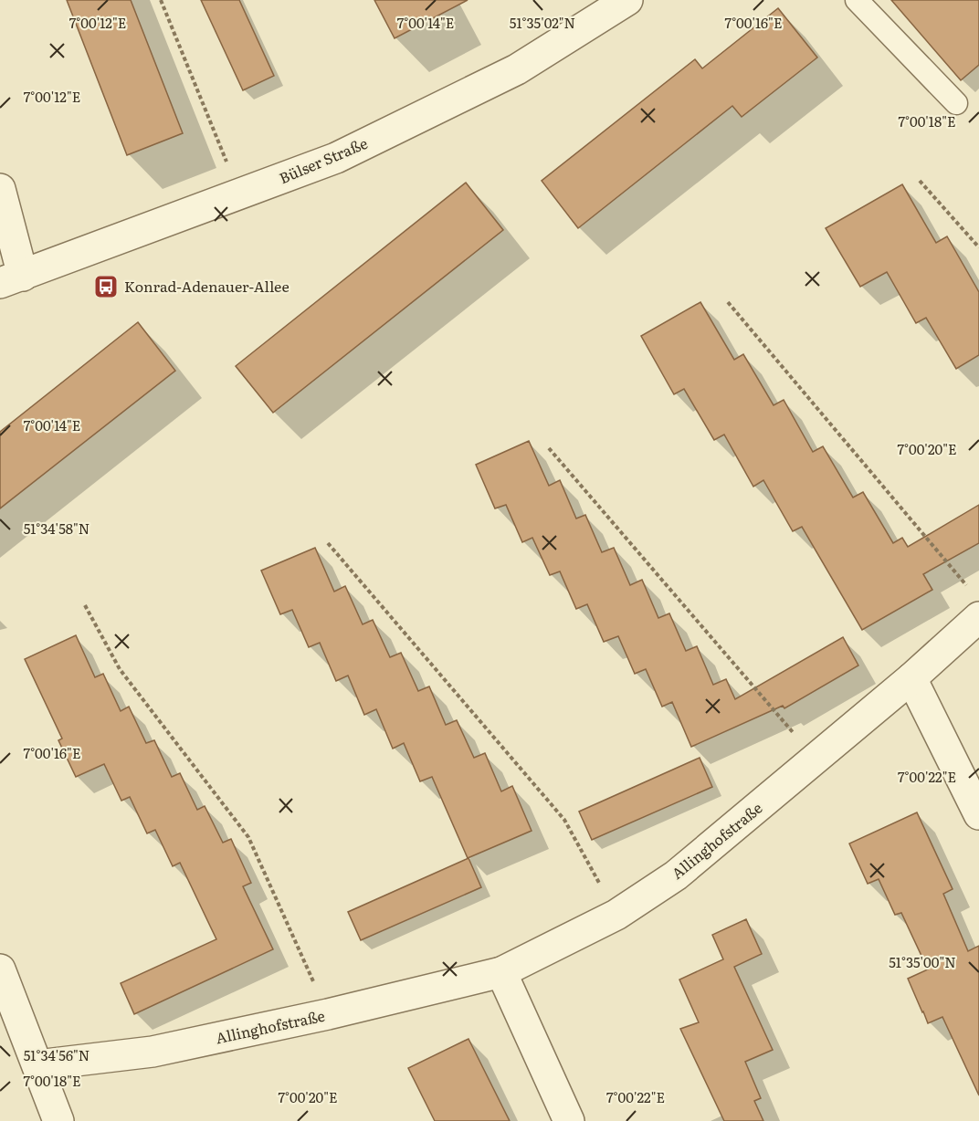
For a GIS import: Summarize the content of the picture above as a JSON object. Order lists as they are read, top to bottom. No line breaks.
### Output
{"streets":{"street":["Bülser Straße","Allinghofstraße"]},"places":{"bus stop":["Konrad-Adenauer-Allee"]},"coordinates":["7°00'12\"E","7°00'14\"E","51°35'02\"N","7°00'16\"E","7°00'18\"E","7°00'20\"E","51°34'58\"N","7°00'22\"E","51°35'00\"N","51°34'56\"N"]}
